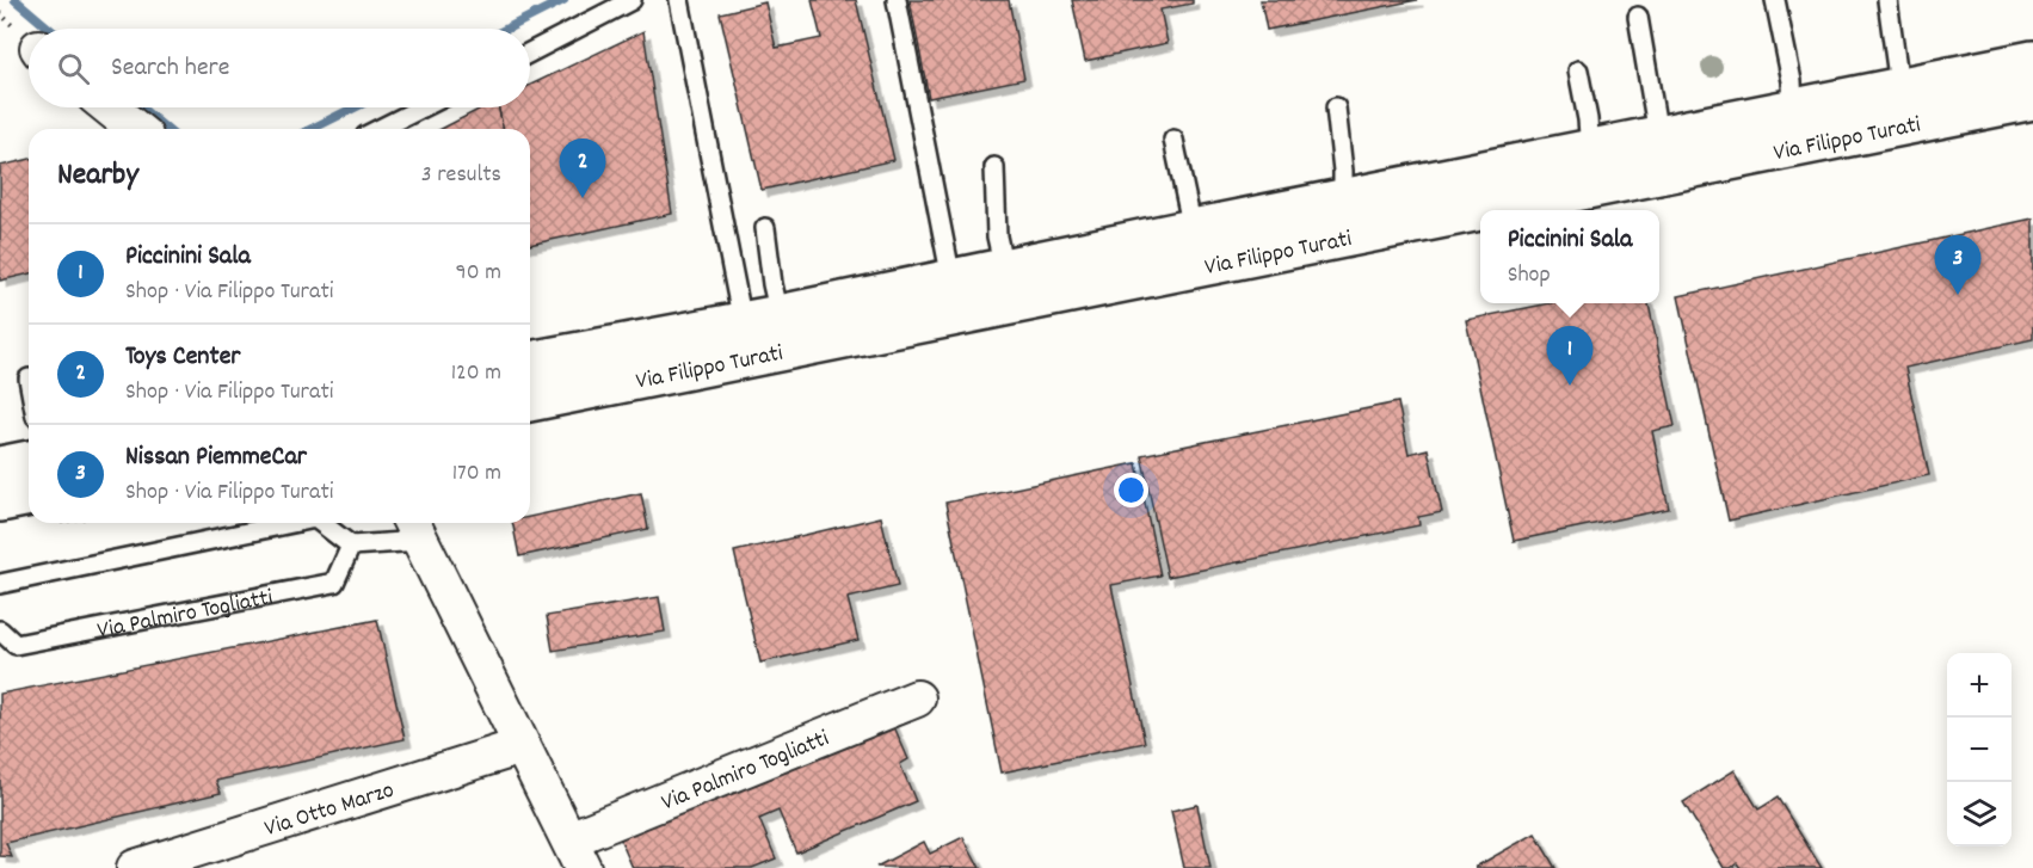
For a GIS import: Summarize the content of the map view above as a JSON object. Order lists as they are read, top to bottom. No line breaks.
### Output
{"streets":{"main road":["Via Filippo Turati"],"street":["Via Palmiro Togliatti","Via Otto Marzo"]},"crossings":[["Via Palmiro Togliatti","Via Otto Marzo"]],"page":{"search":"Search here","heading":["Nearby","3 results"],"pins":["2","3","1"],"popup":["Piccinini Sala","Shop"],"list":[{"mark":"1","name":"Piccinini Sala","note":"Shop · Via Filippo Turati","value":"90 m"},{"mark":"2","name":"Toys Center","note":"Shop · Via Filippo Turati","value":"120 m"},{"mark":"3","name":"Nissan PiemmeCar","note":"Shop · Via Filippo Turati","value":"170 m"}],"map_buttons":["+","−"]}}
